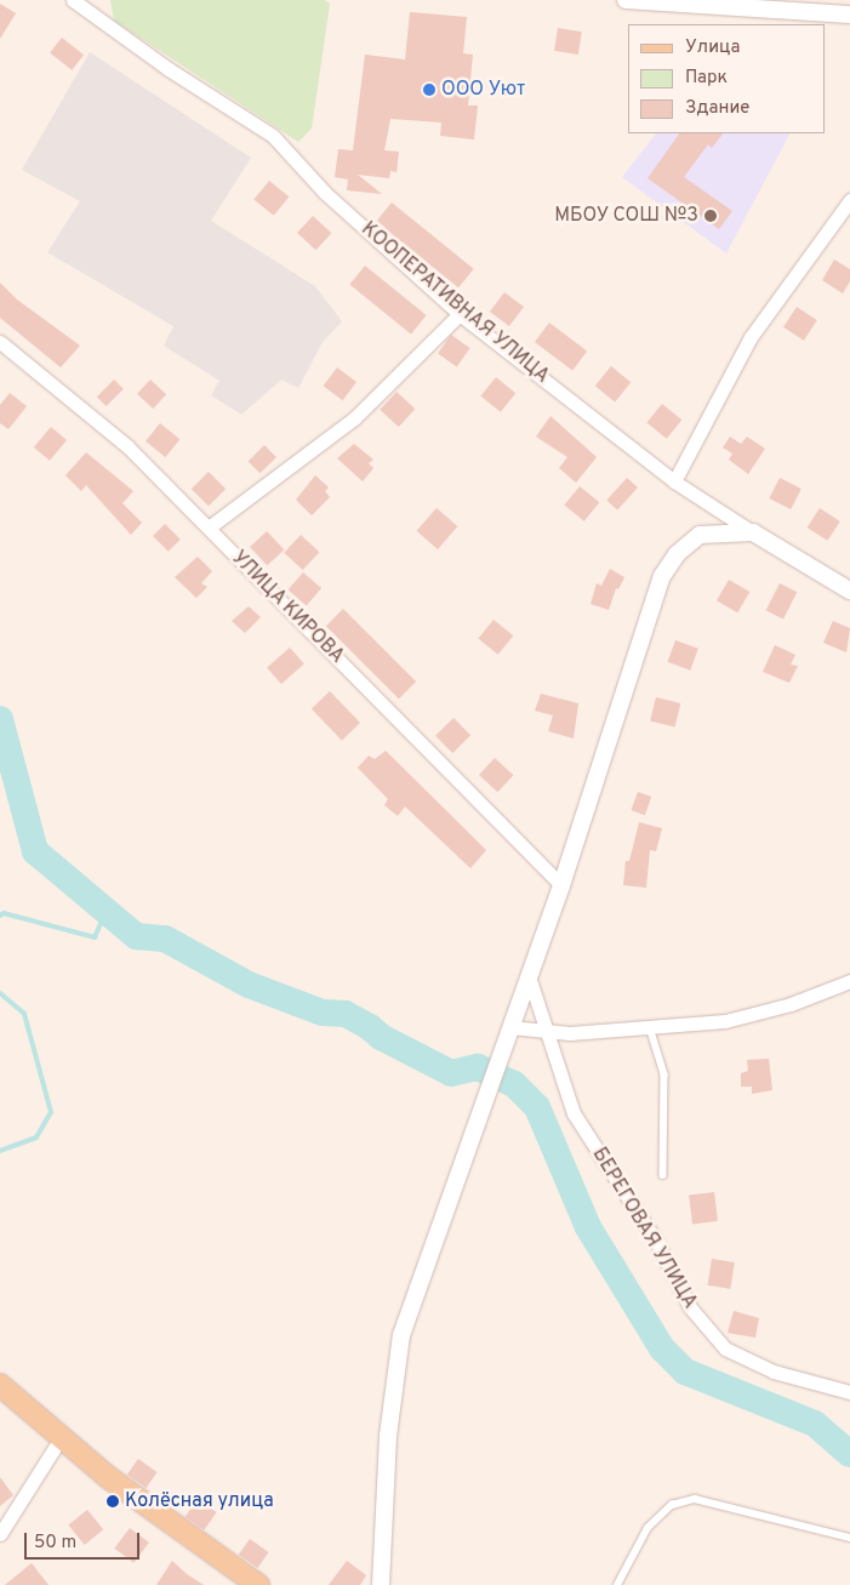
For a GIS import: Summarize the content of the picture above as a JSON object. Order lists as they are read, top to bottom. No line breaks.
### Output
{"streets":{"street":["КООПЕРАТИВНАЯ УЛИЦА","УЛИЦА КИРОВА","БЕРЕГОВАЯ УЛИЦА"]},"places":["ООО Уют","МБОУ СОШ №3","Колёсная улица"],"legend":["Улица","Парк","Здание"],"scale_bar":"50 m"}
